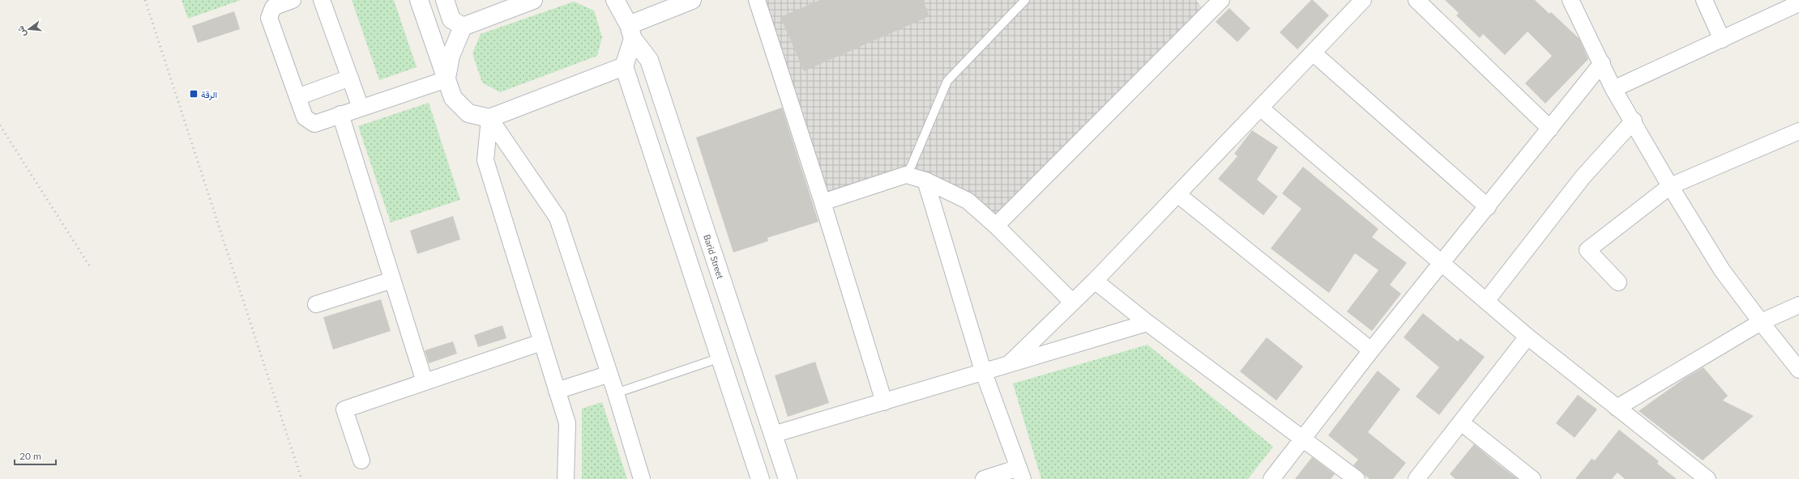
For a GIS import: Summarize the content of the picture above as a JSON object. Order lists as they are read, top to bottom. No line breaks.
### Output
{"streets":{"main road":["Barid Street"]},"places":{"transit":["الرقة"]},"scale_bar":"20 m","north":"left"}
